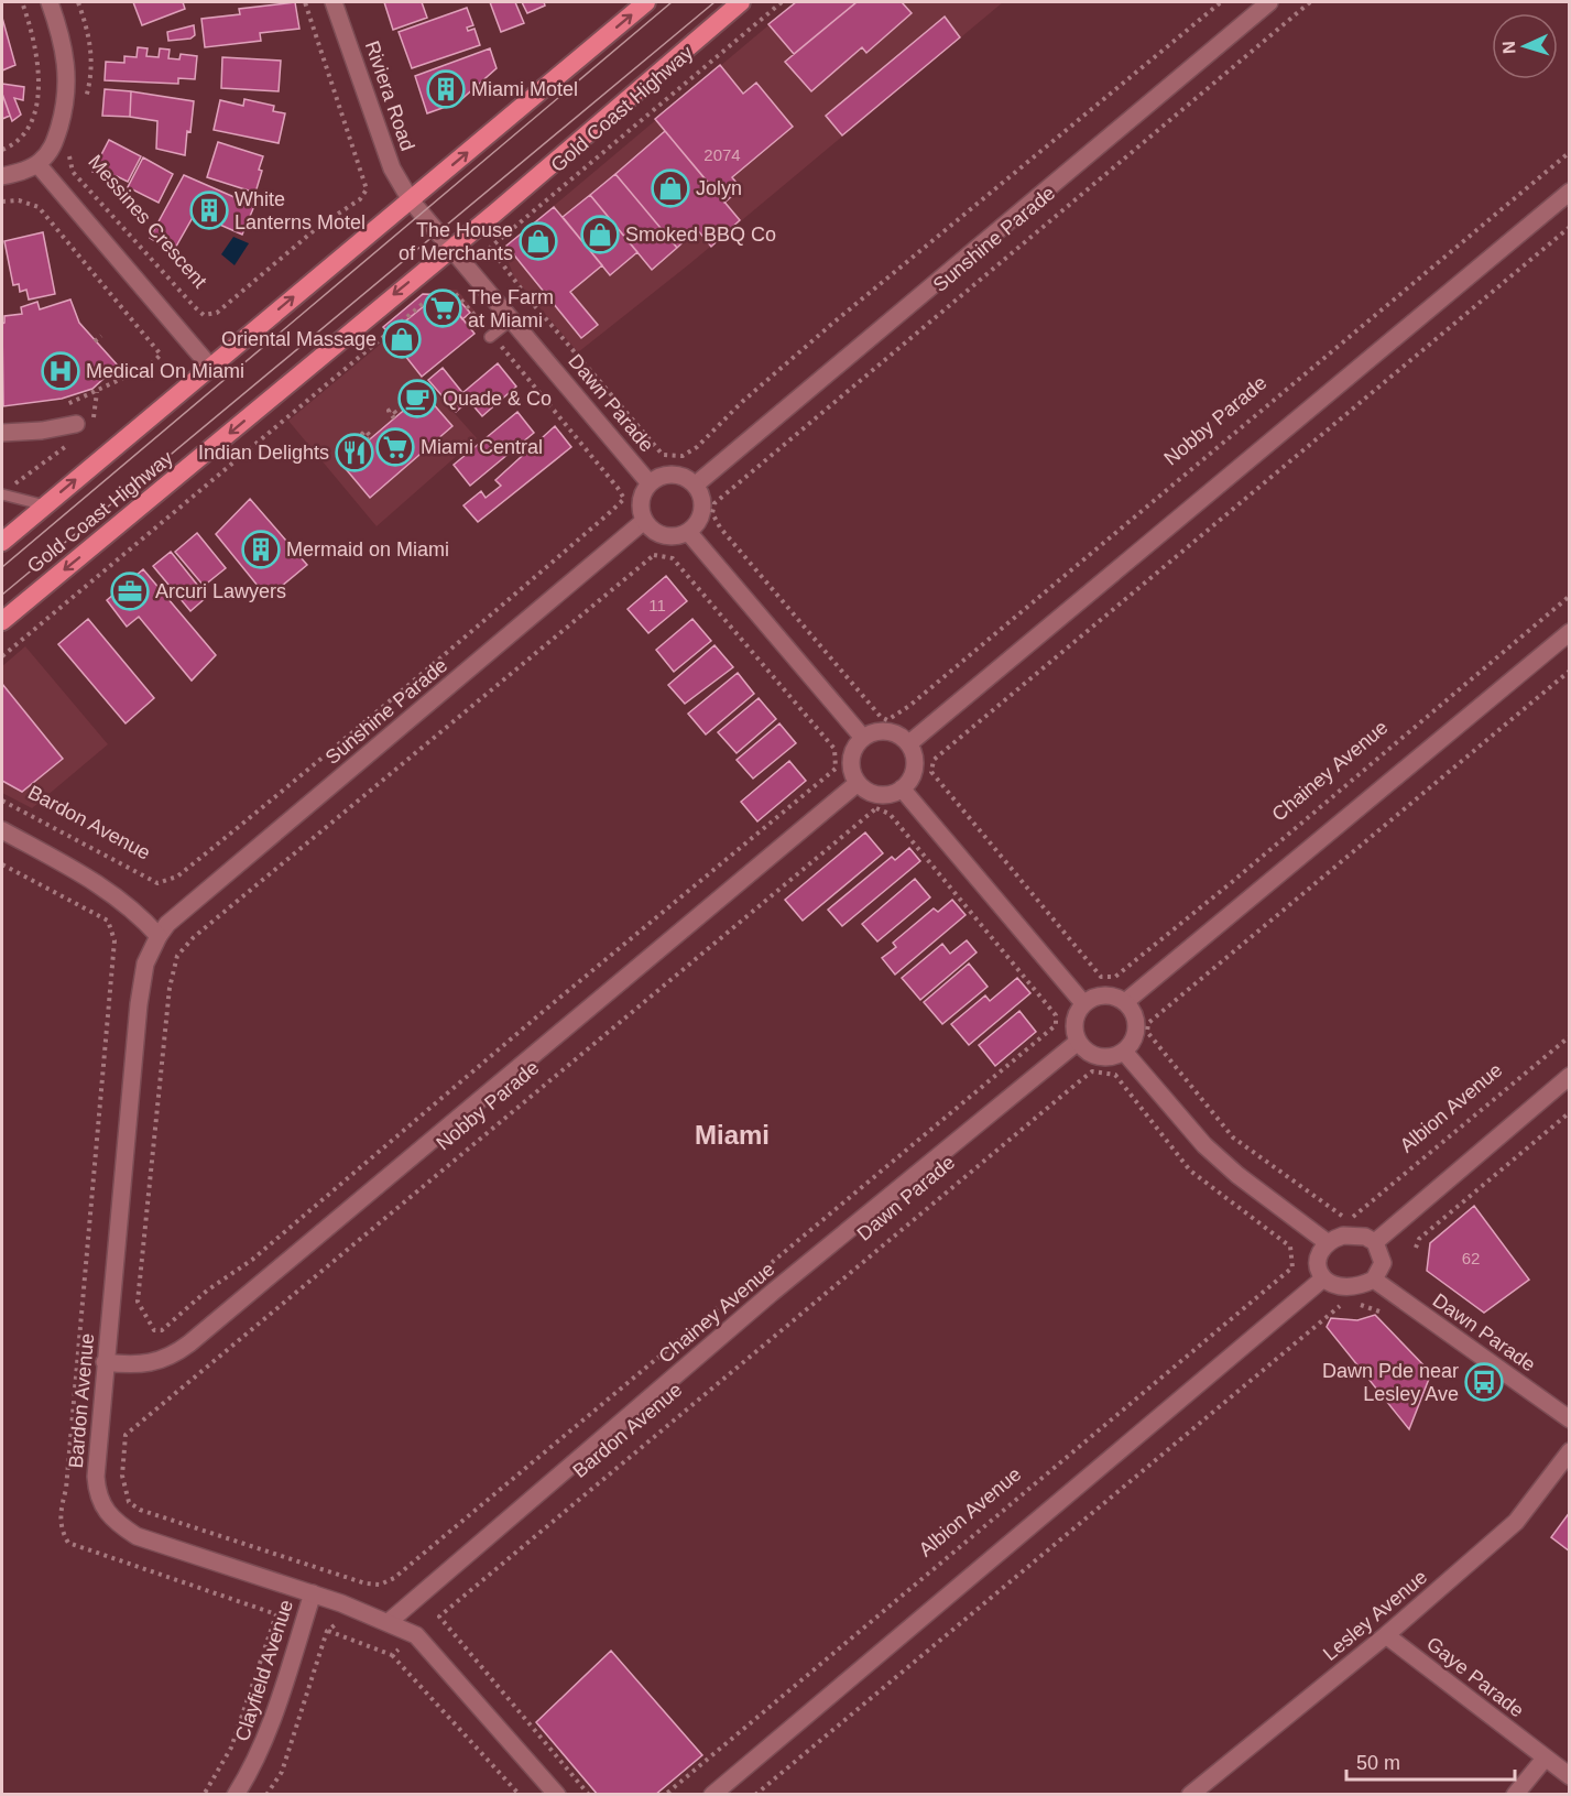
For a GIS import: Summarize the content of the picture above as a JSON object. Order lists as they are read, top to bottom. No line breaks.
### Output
{"streets":{"highway":["Gold Coast Highway"],"street":["Riviera Road","Sunshine Parade","Dawn Parade","Nobby Parade","Chainey Avenue","Bardon Avenue","Lesley Avenue","Clayfield Avenue","Gaye Parade"],"path":["Messines Crescent","Albion Avenue"]},"crossings":[["Riviera Road","Gold Coast Highway"],["Riviera Road","Dawn Parade"],["Gold Coast Highway","Dawn Parade"],["Sunshine Parade","Dawn Parade"],["Sunshine Parade","Nobby Parade"],["Sunshine Parade","Bardon Avenue"],["Dawn Parade","Bardon Avenue"],["Nobby Parade","Bardon Avenue"],["Chainey Avenue","Bardon Avenue"],["Bardon Avenue","Clayfield Avenue"],["Lesley Avenue","Gaye Parade"]],"districts":["Miami"],"places":{"building":["Miami Motel","White Lanterns Motel","Mermaid on Miami"],"shop":["Jolyn","Smoked BBQ Co","The House of Merchants","Oriental Massage"],"supermarket":["The Farm at Miami","Miami Central"],"hospital":["Medical On Miami"],"cafe":["Quade & Co"],"restaurant":["Indian Delights"],"office":["Arcuri Lawyers"],"bus stop":["Dawn Pde near Lesley Ave"]},"house_numbers":["2074","11","62"],"scale_bar":"50 m","north":"left"}
